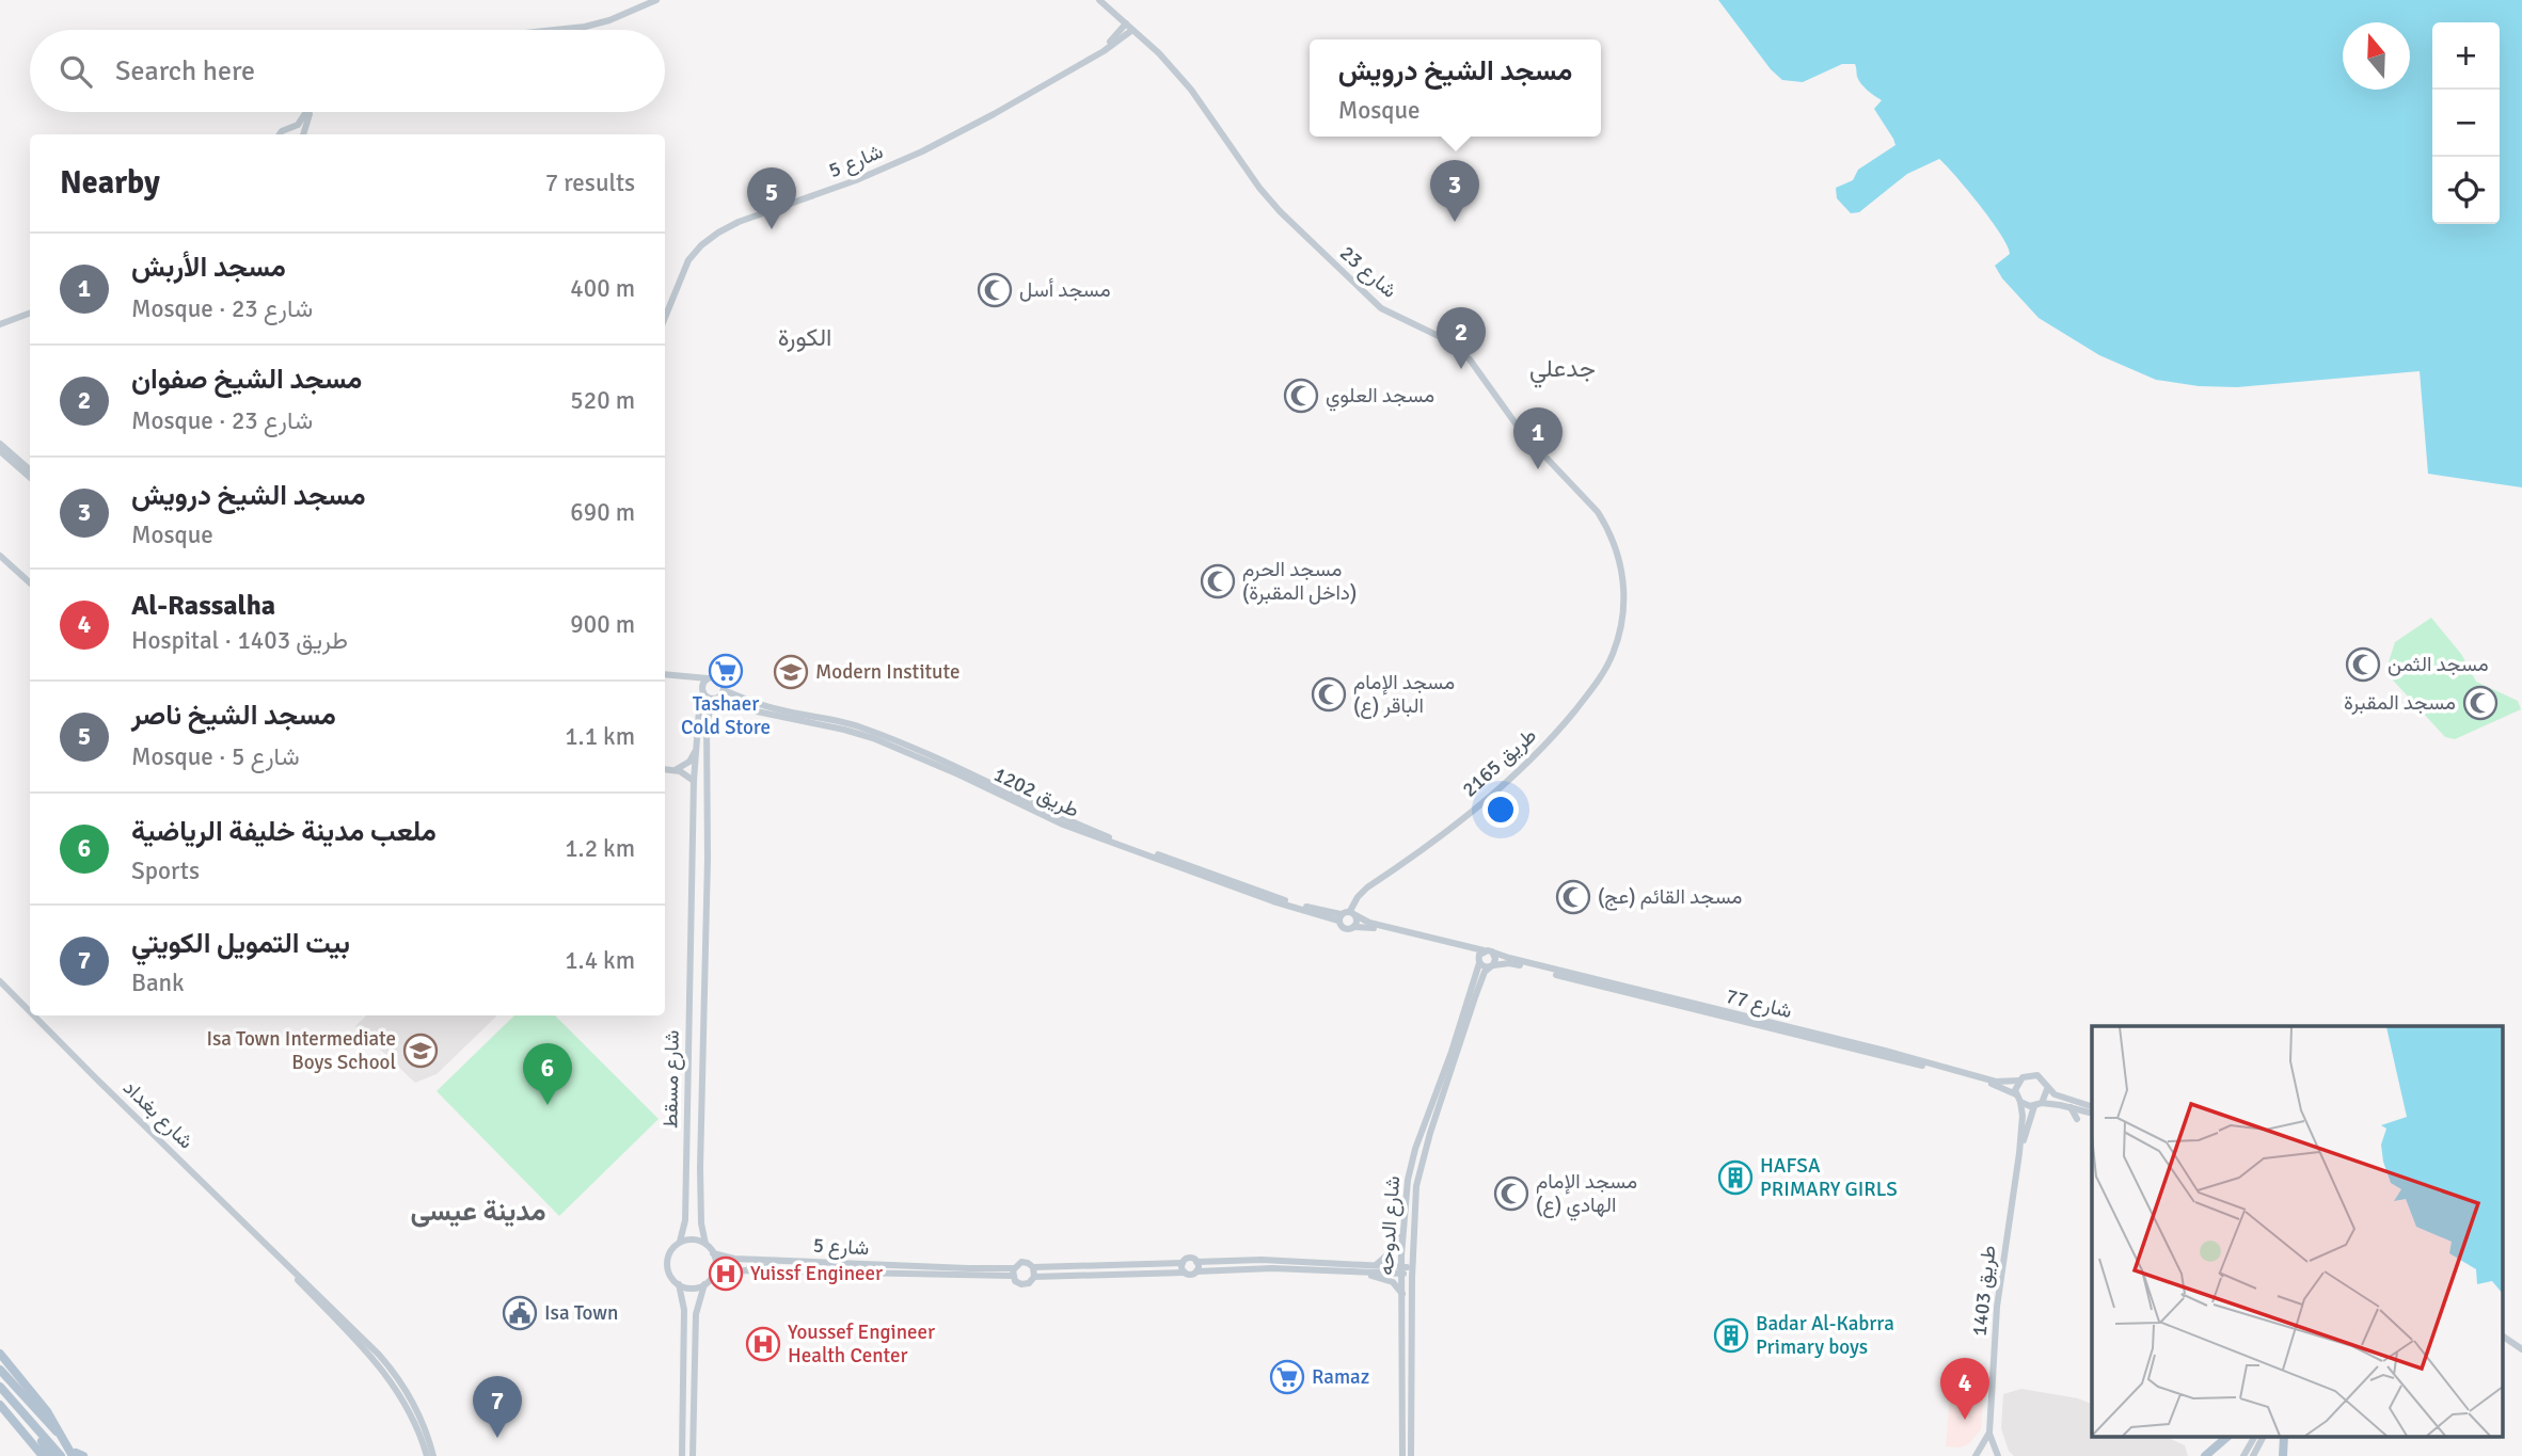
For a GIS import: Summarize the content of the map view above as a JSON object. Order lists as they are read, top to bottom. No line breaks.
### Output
{"streets":{"street":["شارع 5","شارع 23","طريق 2165","طريق 1202","شارع 77","شارع مسقط","شارع بغداد","شارع الدوحه","طريق 1403"]},"crossings":[["شارع 5","شارع 23"],["شارع 5","شارع مسقط"],["شارع 23","طريق 2165"],["طريق 2165","شارع 77"],["طريق 1202","شارع مسقط"],["شارع 77","شارع الدوحه"],["شارع 77","طريق 1403"]],"districts":["الكورة","جدعلي","مدينة عيسى"],"places":{"mosque":["مسجد أسل","مسجد العلوي","مسجد الحرم (داخل المقبرة)","مسجد الثمن","مسجد الإمام الباقر (ع)","مسجد المقبرة","مسجد القائم (عج)","مسجد الإمام الهادي (ع)"],"supermarket":["Tashaer Cold Store","Ramaz"],"school or university":["Modern Institute","Isa Town Intermediate Boys School"],"building":["HAFSA PRIMARY GIRLS","Badar Al-Kabrra Primary boys"],"hospital":["Yuissf Engineer","Youssef Engineer Health Center"],"public building":["Isa Town"]},"north":"top","page":{"map_buttons":["+","−"],"search":"Search here","popup":["مسجد الشيخ درويش","Mosque"],"heading":["Nearby","7 results"],"pins":["3","5","2","1","6","4","7"],"list":[{"mark":"1","name":"مسجد الأربش","note":"Mosque · شارع 23","value":"400 m"},{"mark":"2","name":"مسجد الشيخ صفوان","note":"Mosque · شارع 23","value":"520 m"},{"mark":"3","name":"مسجد الشيخ درويش","note":"Mosque","value":"690 m"},{"mark":"4","name":"Al-Rassalha","note":"Hospital · طريق 1403","value":"900 m"},{"mark":"5","name":"مسجد الشيخ ناصر","note":"Mosque · شارع 5","value":"1.1 km"},{"mark":"6","name":"ملعب مدينة خليفة الرياضية","note":"Sports","value":"1.2 km"},{"mark":"7","name":"بيت التمويل الكويتي","note":"Bank","value":"1.4 km"}]}}
